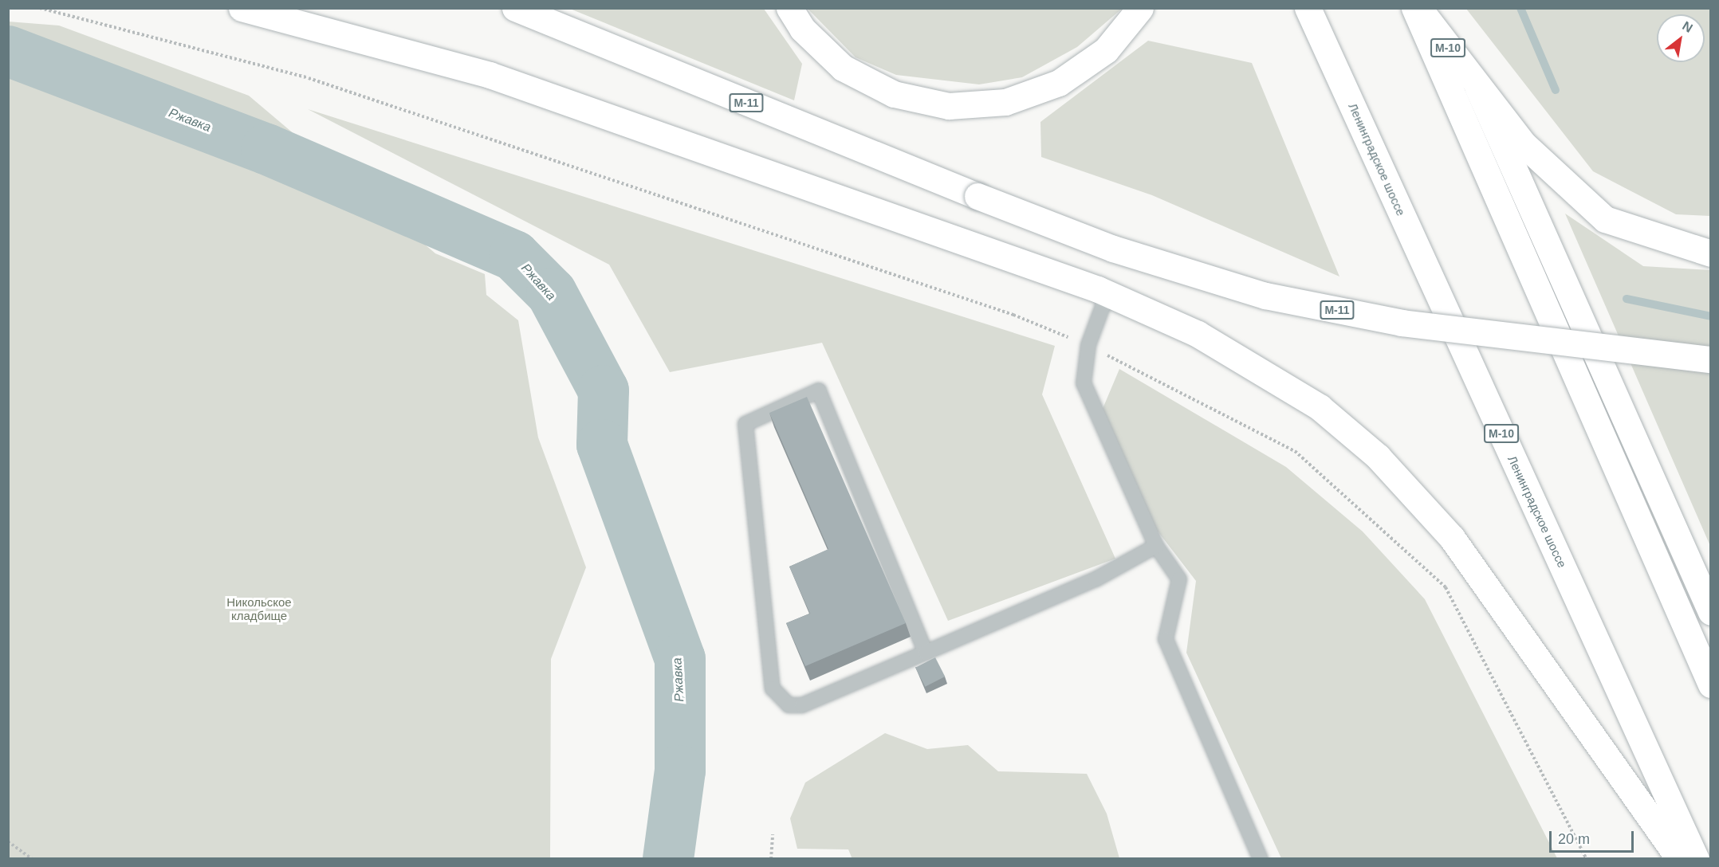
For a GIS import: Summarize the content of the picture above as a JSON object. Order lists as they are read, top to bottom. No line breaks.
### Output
{"streets":{"main road":["М-10","М-11","Ленинградское шоссе"]},"water":["Ржавка"],"parks":["Никольское кладбище"],"scale_bar":"20 m","north":"top right"}
